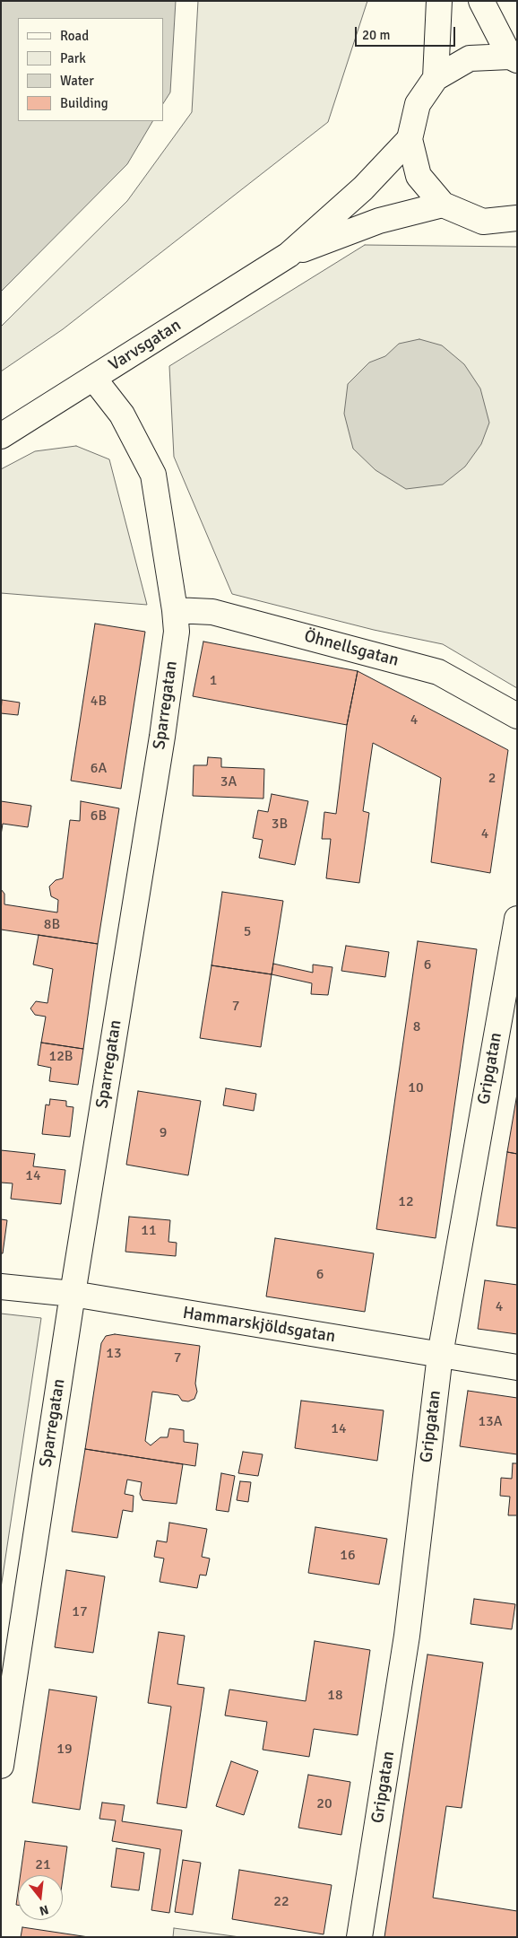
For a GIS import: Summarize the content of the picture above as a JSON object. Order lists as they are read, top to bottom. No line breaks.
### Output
{"streets":{"street":["Varvsgatan","Öhnellsgatan","Sparregatan","Gripgatan","Hammarskjöldsgatan"]},"crossings":[["Varvsgatan","Sparregatan"],["Öhnellsgatan","Sparregatan"],["Sparregatan","Hammarskjöldsgatan"],["Gripgatan","Hammarskjöldsgatan"]],"house_numbers":["1","4B","4","6A","2","3A","6B","3B","4","8B","5","6","7","8","12B","10","9","14","12","11","6","4","13","7","13A","14","16","17","18","19","20","21","22"],"legend":["Road","Park","Water","Building"],"scale_bar":"20 m","north":"bottom"}
